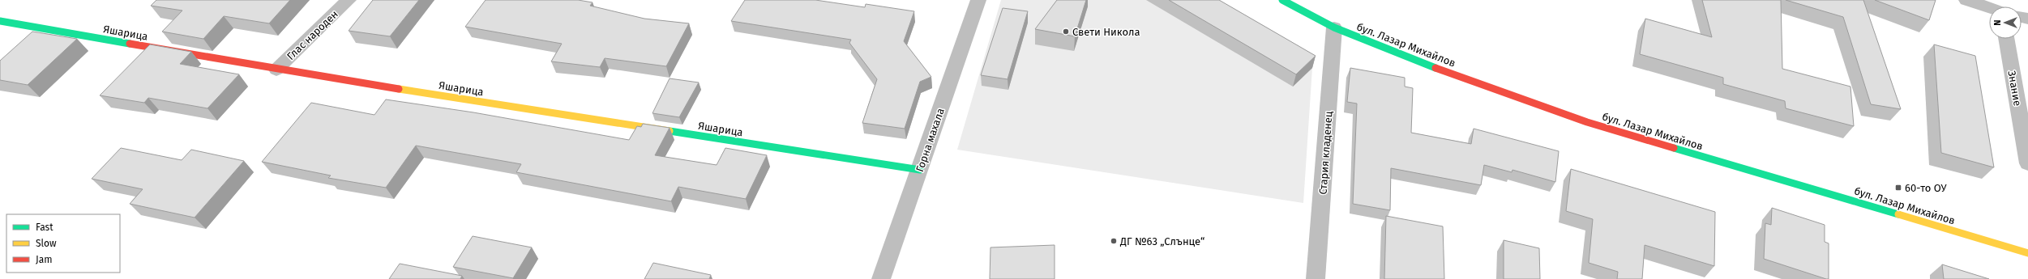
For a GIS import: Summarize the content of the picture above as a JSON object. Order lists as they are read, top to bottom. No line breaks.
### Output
{"streets":{"street":["Яшарица","Глас народен","бул. Лазар Михайлов","Знание","Горна махала","Стария кладенец"]},"crossings":[["Яшарица","Глас народен"],["Яшарица","Горна махала"],["бул. Лазар Михайлов","Стария кладенец"]],"places":{"other":["Свети Никола","ДГ №63 „Слънце“"],"transit":["60-то ОУ"]},"legend":["Fast","Slow","Jam"],"north":"left"}
